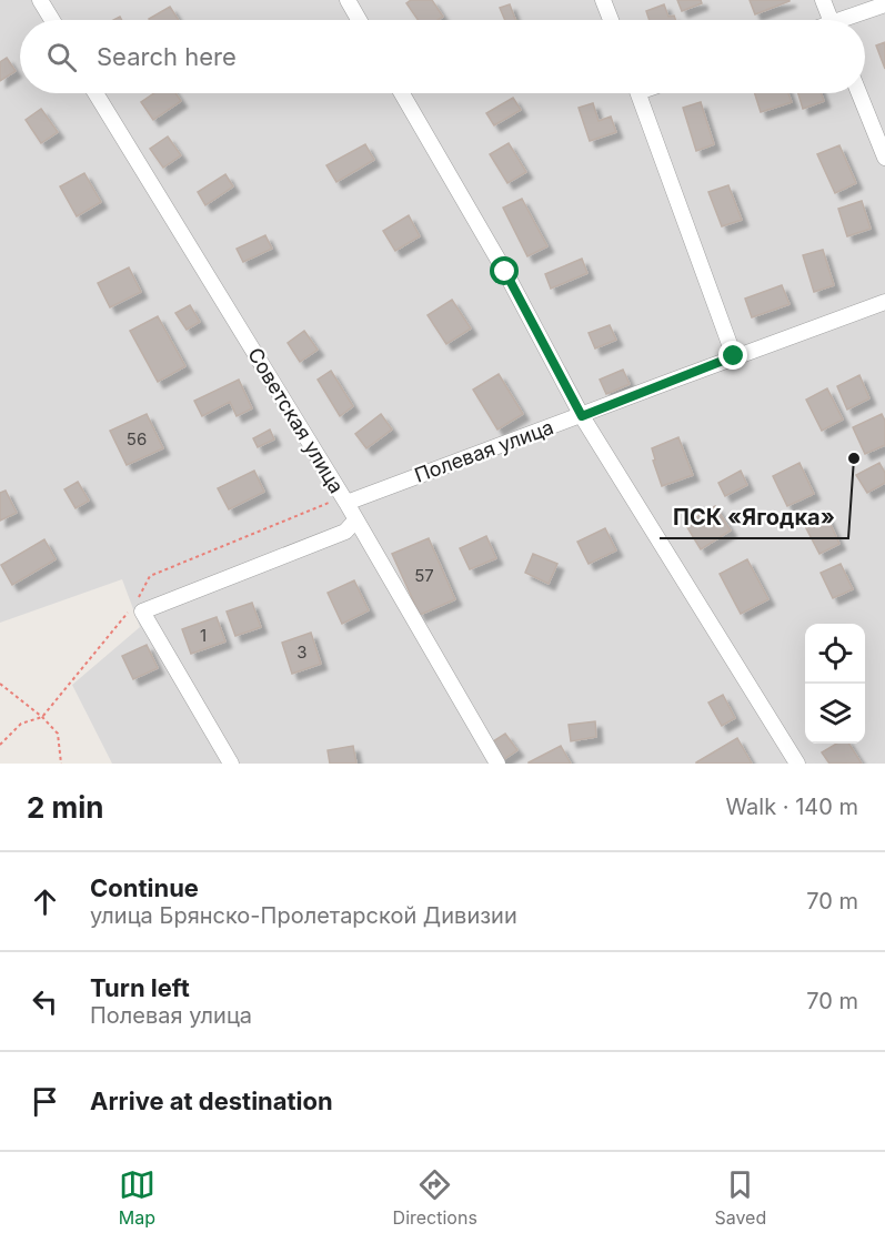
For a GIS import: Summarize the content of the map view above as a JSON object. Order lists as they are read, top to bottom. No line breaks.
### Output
{"streets":{"street":["Советская улица","Полевая улица"]},"crossings":[["Советская улица","Полевая улица"]],"places":["ПСК «Ягодка»"],"house_numbers":["56","57","1","3"],"page":{"search":"Search here","heading":["2 min","Walk · 140 m"],"list":[["Continue","улица Брянско-Пролетарской Дивизии","70 m"],["Turn left","Полевая улица","70 m"],"Arrive at destination"],"nav":["Map","Directions","Saved"]}}
